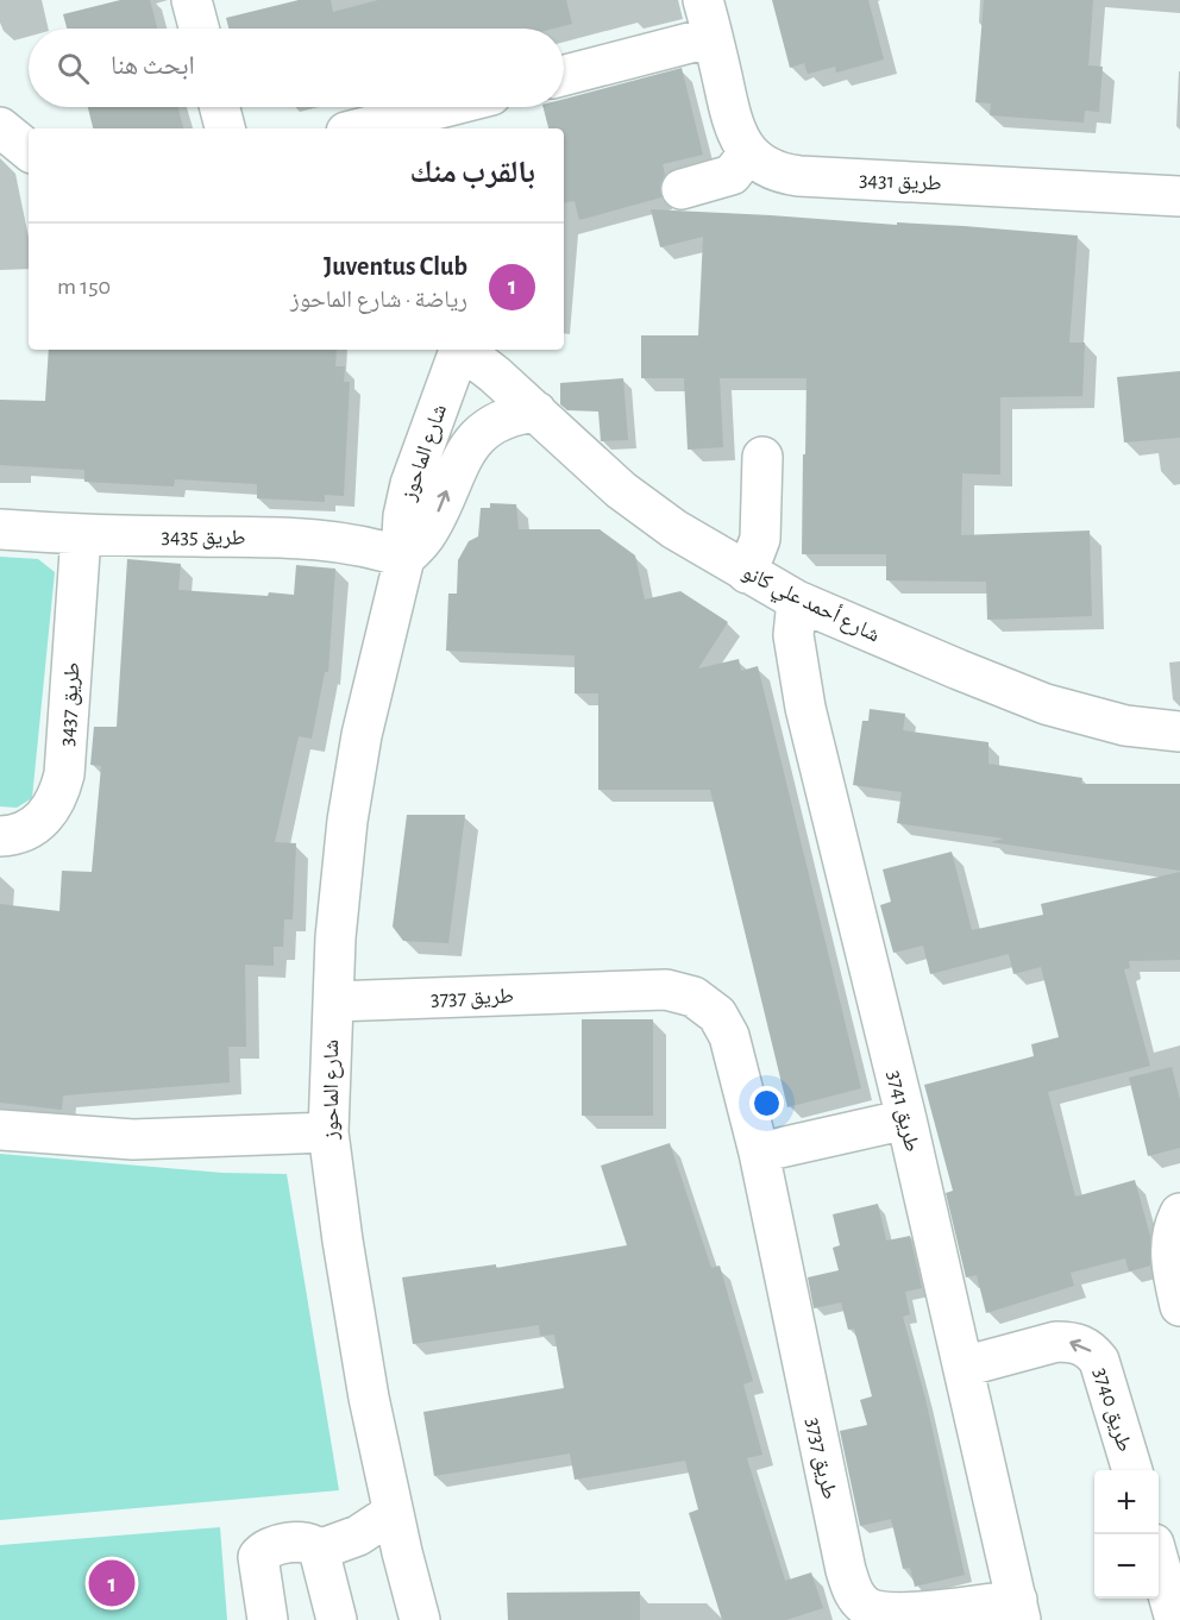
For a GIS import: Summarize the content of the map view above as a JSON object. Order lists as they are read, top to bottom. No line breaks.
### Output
{"streets":{"street":["طريق 3431","شارع الماحوز","طريق 3435","شارع أحمد علي كانو","طريق 3437","طريق 3737","طريق 3741","طريق 3740"]},"crossings":[["شارع الماحوز","طريق 3435"],["شارع الماحوز","شارع أحمد علي كانو"],["شارع الماحوز","طريق 3737"],["طريق 3435","طريق 3437"],["شارع أحمد علي كانو","طريق 3741"],["طريق 3737","طريق 3741"],["طريق 3741","طريق 3740"]],"page":{"search":"ابحث هنا","heading":"بالقرب منك","list":[{"mark":"1","name":"Juventus Club","note":"رياضة · شارع الماحوز","value":"150 m"}],"map_buttons":["+","−"],"pins":"1"}}
